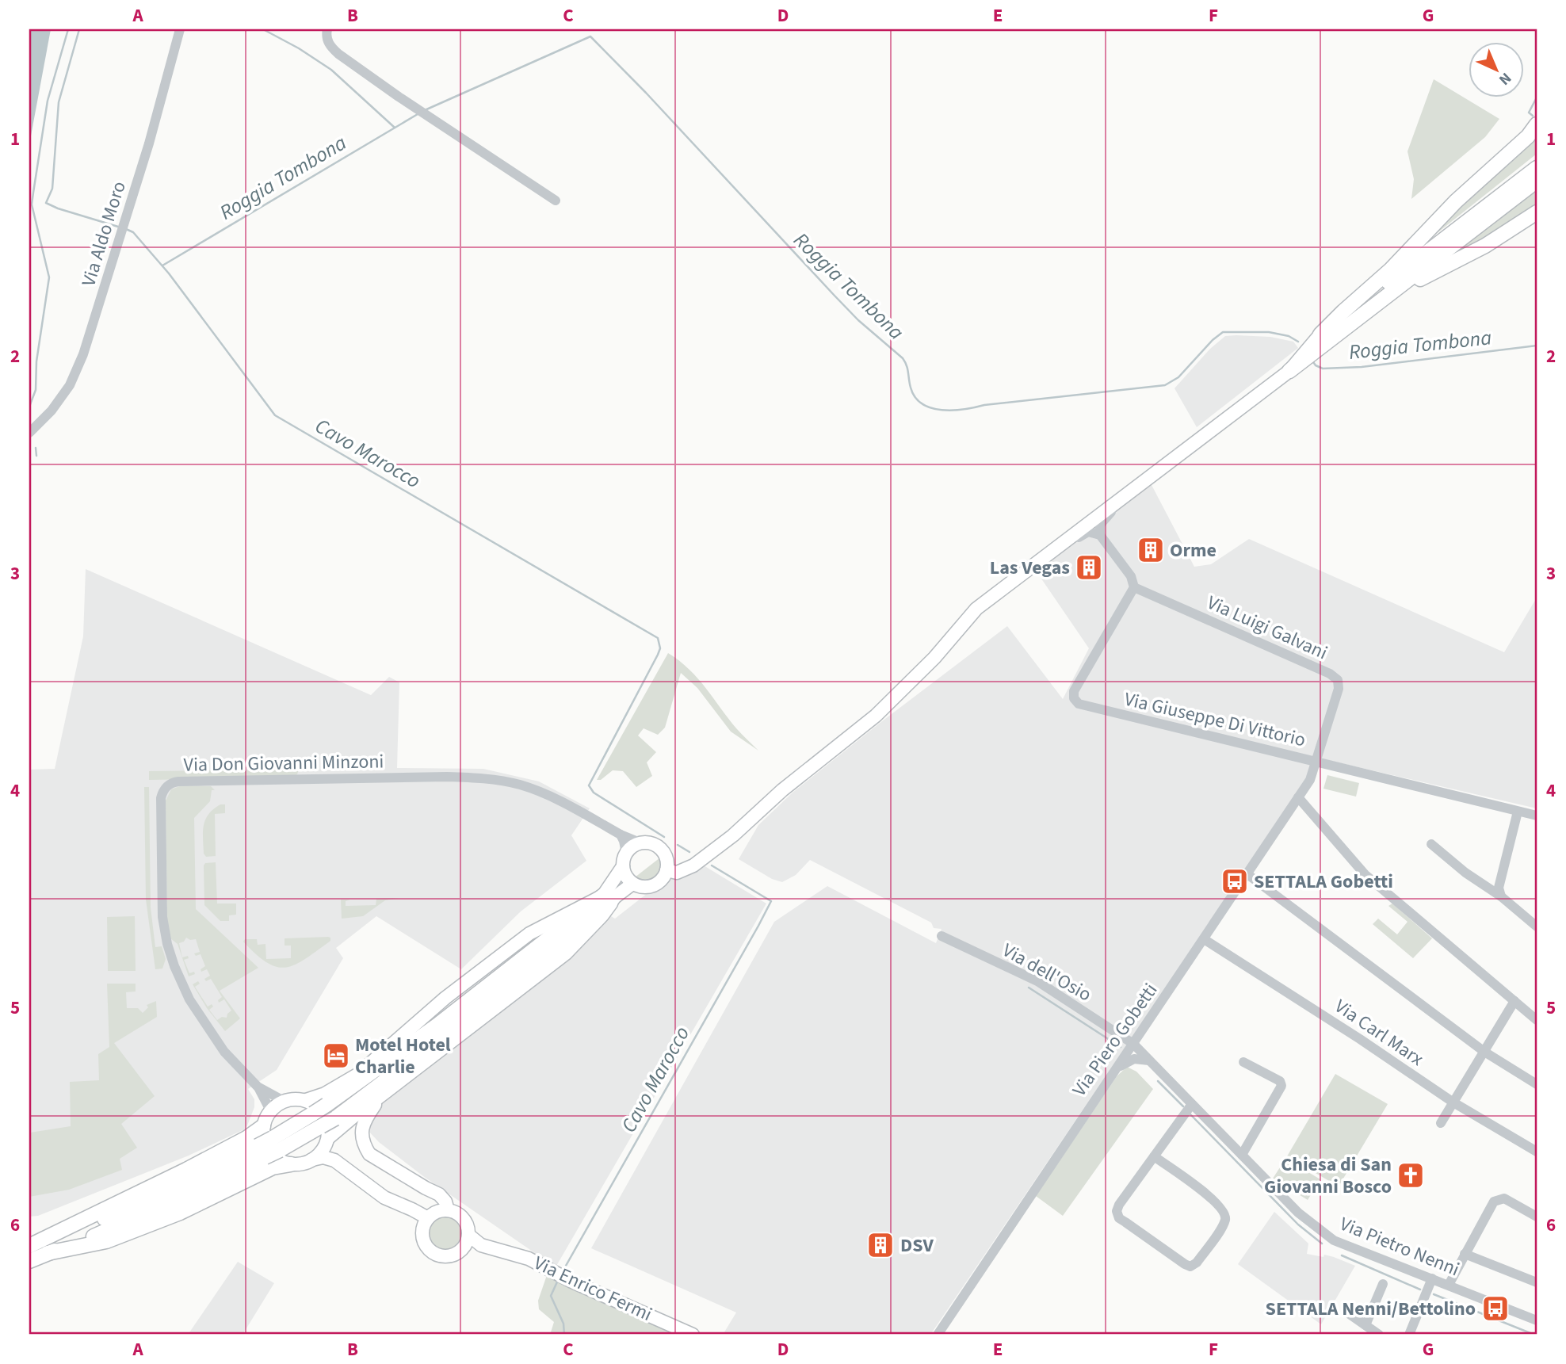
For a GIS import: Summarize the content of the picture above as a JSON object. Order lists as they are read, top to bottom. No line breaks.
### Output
{"streets":{"main road":["Via Enrico Fermi"],"street":["Via Aldo Moro","Via Luigi Galvani","Via Giuseppe Di Vittorio","Via Don Giovanni Minzoni","Via dell'Osio","Via Carl Marx","Via Piero Gobetti","Via Pietro Nenni"]},"crossings":[["Via Luigi Galvani","Via Giuseppe Di Vittorio"],["Via Luigi Galvani","Via Piero Gobetti"],["Via Giuseppe Di Vittorio","Via Piero Gobetti"],["Via dell'Osio","Via Piero Gobetti"],["Via dell'Osio","Via Pietro Nenni"],["Via Carl Marx","Via Piero Gobetti"],["Via Piero Gobetti","Via Pietro Nenni"]],"water":["Roggia Tombona","Cavo Marocco"],"places":{"building":["Orme","Las Vegas","DSV"],"bus stop":["SETTALA Gobetti","SETTALA Nenni/Bettolino"],"hotel":["Motel Hotel Charlie"],"church":["Chiesa di San Giovanni Bosco"]},"north":"bottom right","grid":{"columns":["A","B","C","D","E","F","G"],"rows":["1","2","3","4","5","6"]}}
